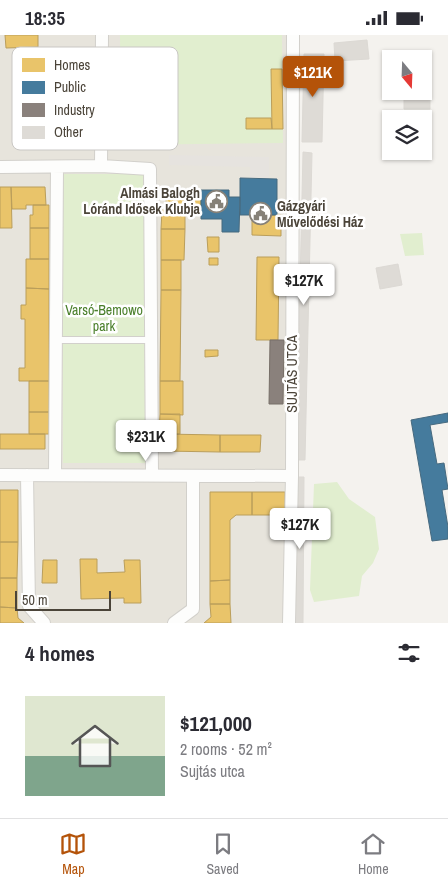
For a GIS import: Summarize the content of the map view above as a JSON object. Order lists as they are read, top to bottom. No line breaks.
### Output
{"streets":{"street":["SUJTÁS UTCA"]},"parks":["Varsó-Bemowo park"],"places":{"public building":["Almási Balogh Lóránd Idősek Klubja","Gázgyári Művelődési Ház"]},"legend":["Homes","Public","Industry","Other"],"scale_bar":"50 m","north":"bottom","page":{"status":"18:35","price":["$121K","$127K","$231K","$127K"],"scale":"50 m","heading":"4 homes","list":[{"name":"$121,000","note":"2 rooms · 52 m² · Sujtás utca"}],"tabs":["Map","Saved","Home"]}}
